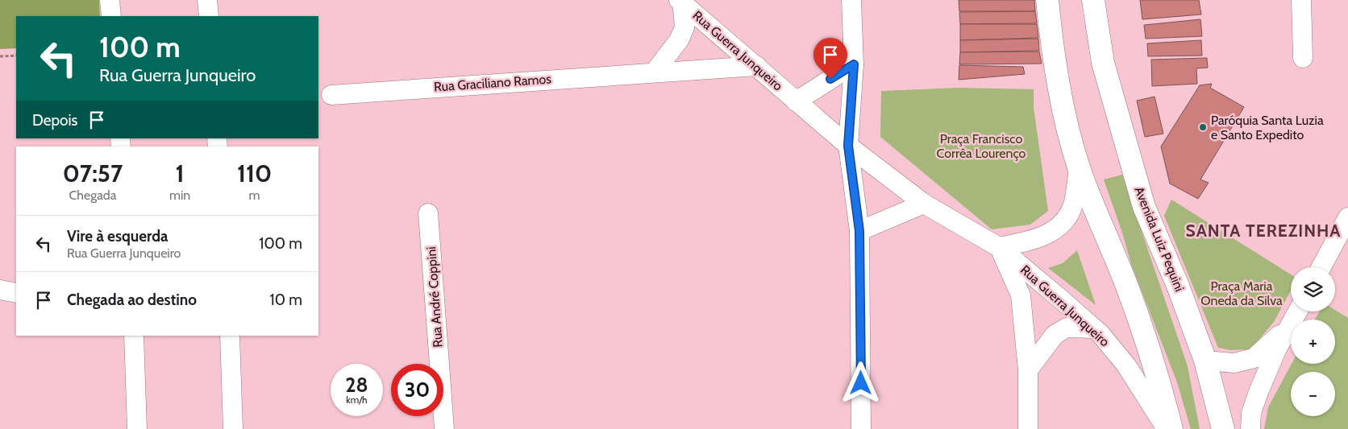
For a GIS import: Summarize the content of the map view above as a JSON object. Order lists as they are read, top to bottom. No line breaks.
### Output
{"streets":{"main road":["Avenida Luiz Pequini"],"street":["Rua Guerra Junqueiro","Rua Graciliano Ramos","Rua André Coppini"]},"crossings":[["Rua Guerra Junqueiro","Rua Graciliano Ramos"]],"districts":["SANTA TEREZINHA"],"parks":["Praça Francisco Corrêa Lourenço","Praça Maria Oneda da Silva"],"places":["Paróquia Santa Luzia e Santo Expedito"],"page":{"turn":["100 m","Rua Guerra Junqueiro"],"then":"Depois","eta":["07:57","Chegada","1","min","110","m"],"list":[{"name":"Vire à esquerda","note":"Rua Guerra Junqueiro","value":"100 m"},{"name":"Chegada ao destino","value":"10 m"}],"map_buttons":["+","−"],"speed":"28 km/h","limit":"30"}}
